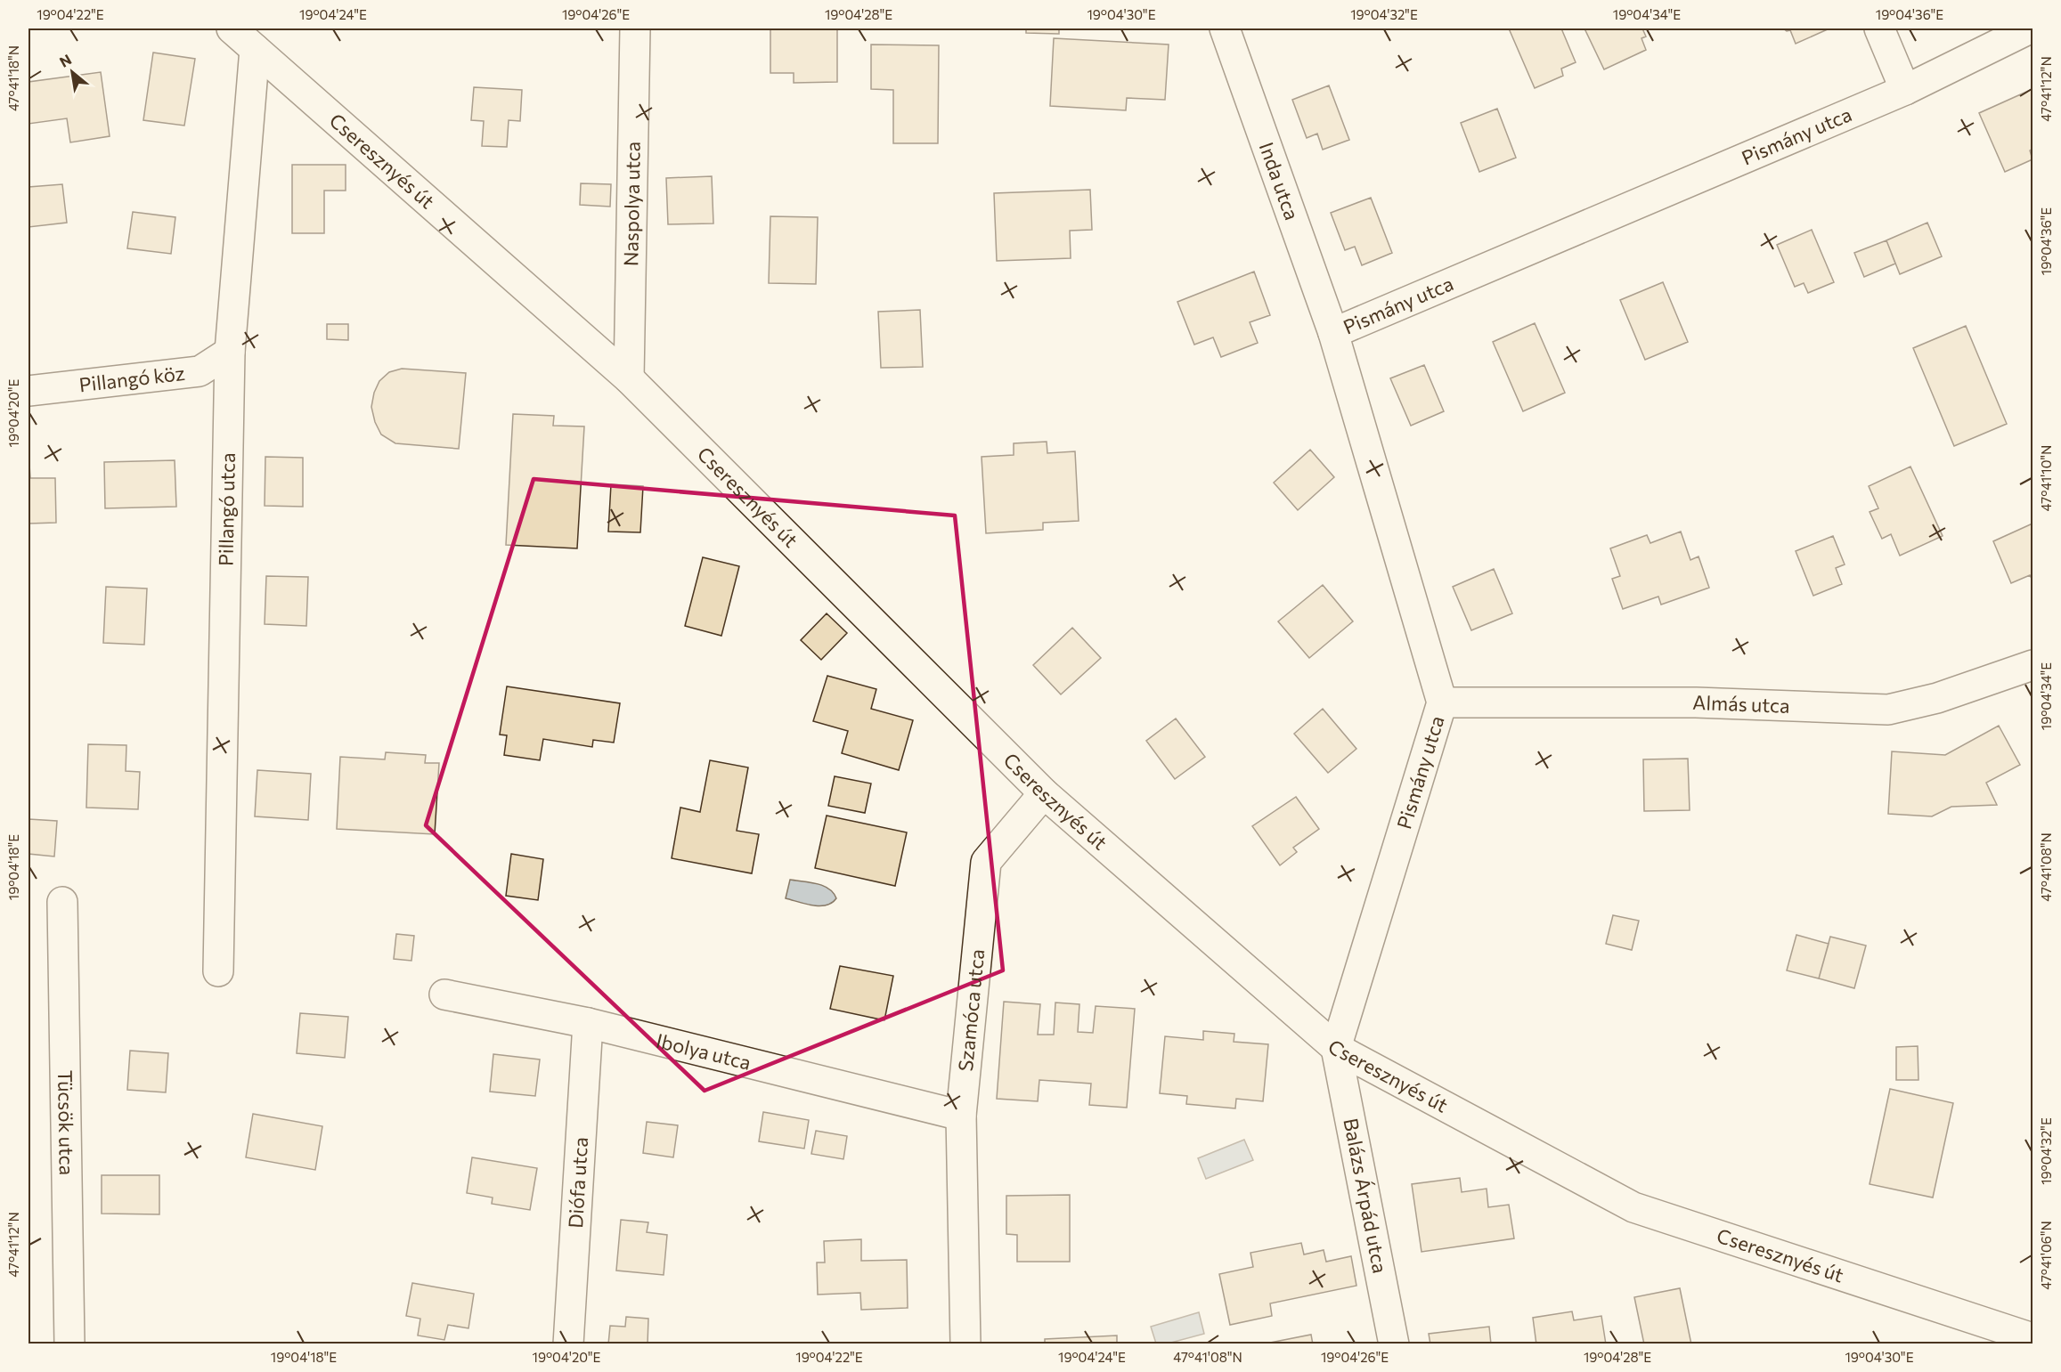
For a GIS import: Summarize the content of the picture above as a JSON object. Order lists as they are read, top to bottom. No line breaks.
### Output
{"streets":{"street":["Pismány utca","Cseresznyés út","Inda utca","Naspolya utca","Pillangó köz","Pillangó utca","Almás utca","Szamóca utca","Ibolya utca","Tücsök utca","Diófa utca","Balázs Árpád utca"]},"crossings":[["Pismány utca","Cseresznyés út"],["Pismány utca","Inda utca"],["Pismány utca","Almás utca"],["Pismány utca","Balázs Árpád utca"],["Cseresznyés út","Naspolya utca"],["Cseresznyés út","Pillangó utca"],["Cseresznyés út","Szamóca utca"],["Cseresznyés út","Balázs Árpád utca"],["Pillangó köz","Pillangó utca"],["Szamóca utca","Ibolya utca"],["Ibolya utca","Diófa utca"]],"north":"top left","coordinates":["19°04'22\"E","19°04'24\"E","19°04'26\"E","19°04'28\"E","19°04'30\"E","19°04'32\"E","19°04'34\"E","19°04'36\"E","47°41'18\"N","47°41'12\"N","19°04'20\"E","47°41'10\"N","47°41'08\"N","19°04'18\"E","47°41'06\"N"]}
